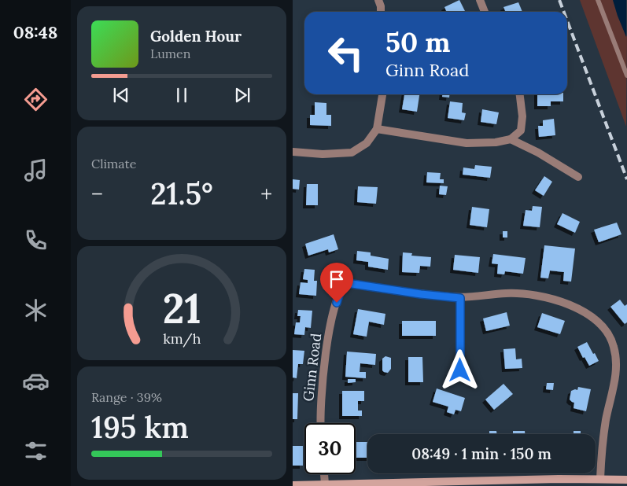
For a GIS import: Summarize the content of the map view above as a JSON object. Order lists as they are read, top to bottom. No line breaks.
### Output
{"streets":{"street":["Ginn Road"]},"page":{"tabs":"08:48","turn":["50 m","Ginn Road"],"song":["Golden Hour","Lumen"],"tile":["Climate",["Range · 39%","195 km"]],"heat":["−","21.5°","+"],"limit":"30","trip":"08:49 · 1 min · 150 m","gauge":["21","km/h"]}}
